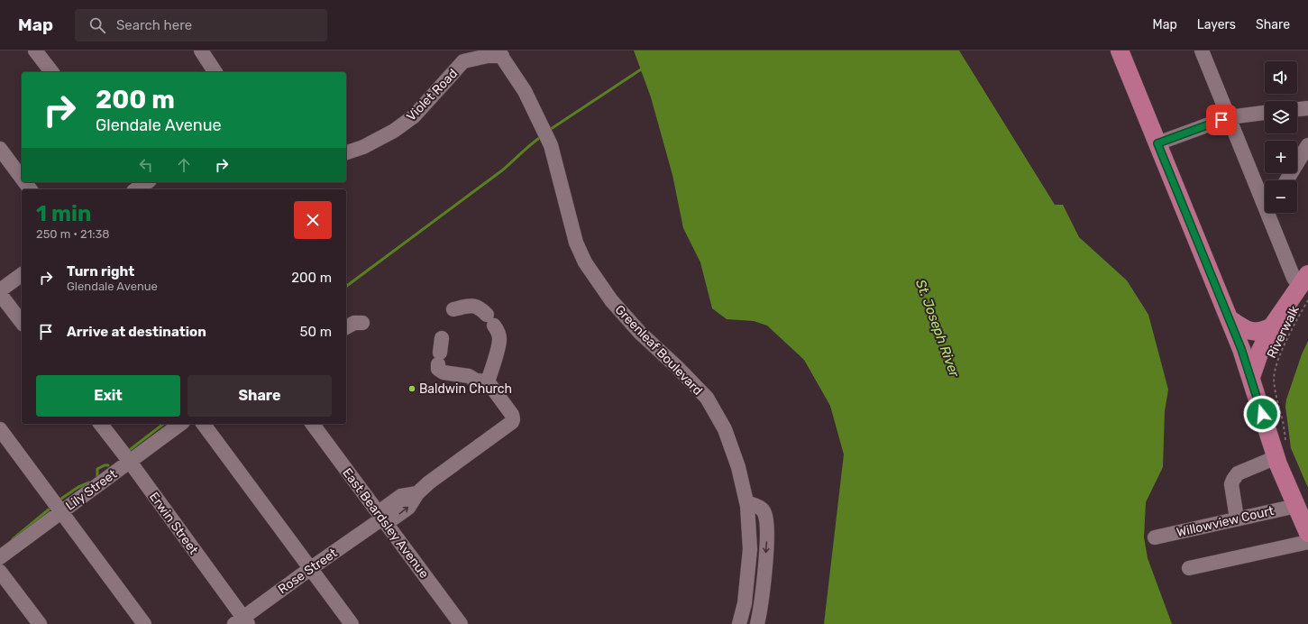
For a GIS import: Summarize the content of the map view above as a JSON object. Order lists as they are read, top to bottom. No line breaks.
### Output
{"streets":{"street":["Violet Road","Greenleaf Boulevard","Lily Street","Willowview Court","Erwin Street","East Beardsley Avenue","Rose Street"],"path":["Riverwalk"]},"crossings":[["Violet Road","Greenleaf Boulevard"],["Lily Street","Erwin Street"],["Erwin Street","Rose Street"],["East Beardsley Avenue","Rose Street"]],"water":["St. Joseph River"],"places":["Baldwin Church"],"page":{"header":"Map","search":"Search here","nav":["Map","Layers","Share"],"map_buttons":["+","−"],"turn":["200 m","Glendale Avenue"],"heading":["1 min","250 m · 21:38"],"list":[{"name":"Turn right","note":"Glendale Avenue","value":"200 m"},{"name":"Arrive at destination","value":"50 m"}],"buttons":["Exit","Share"]}}
